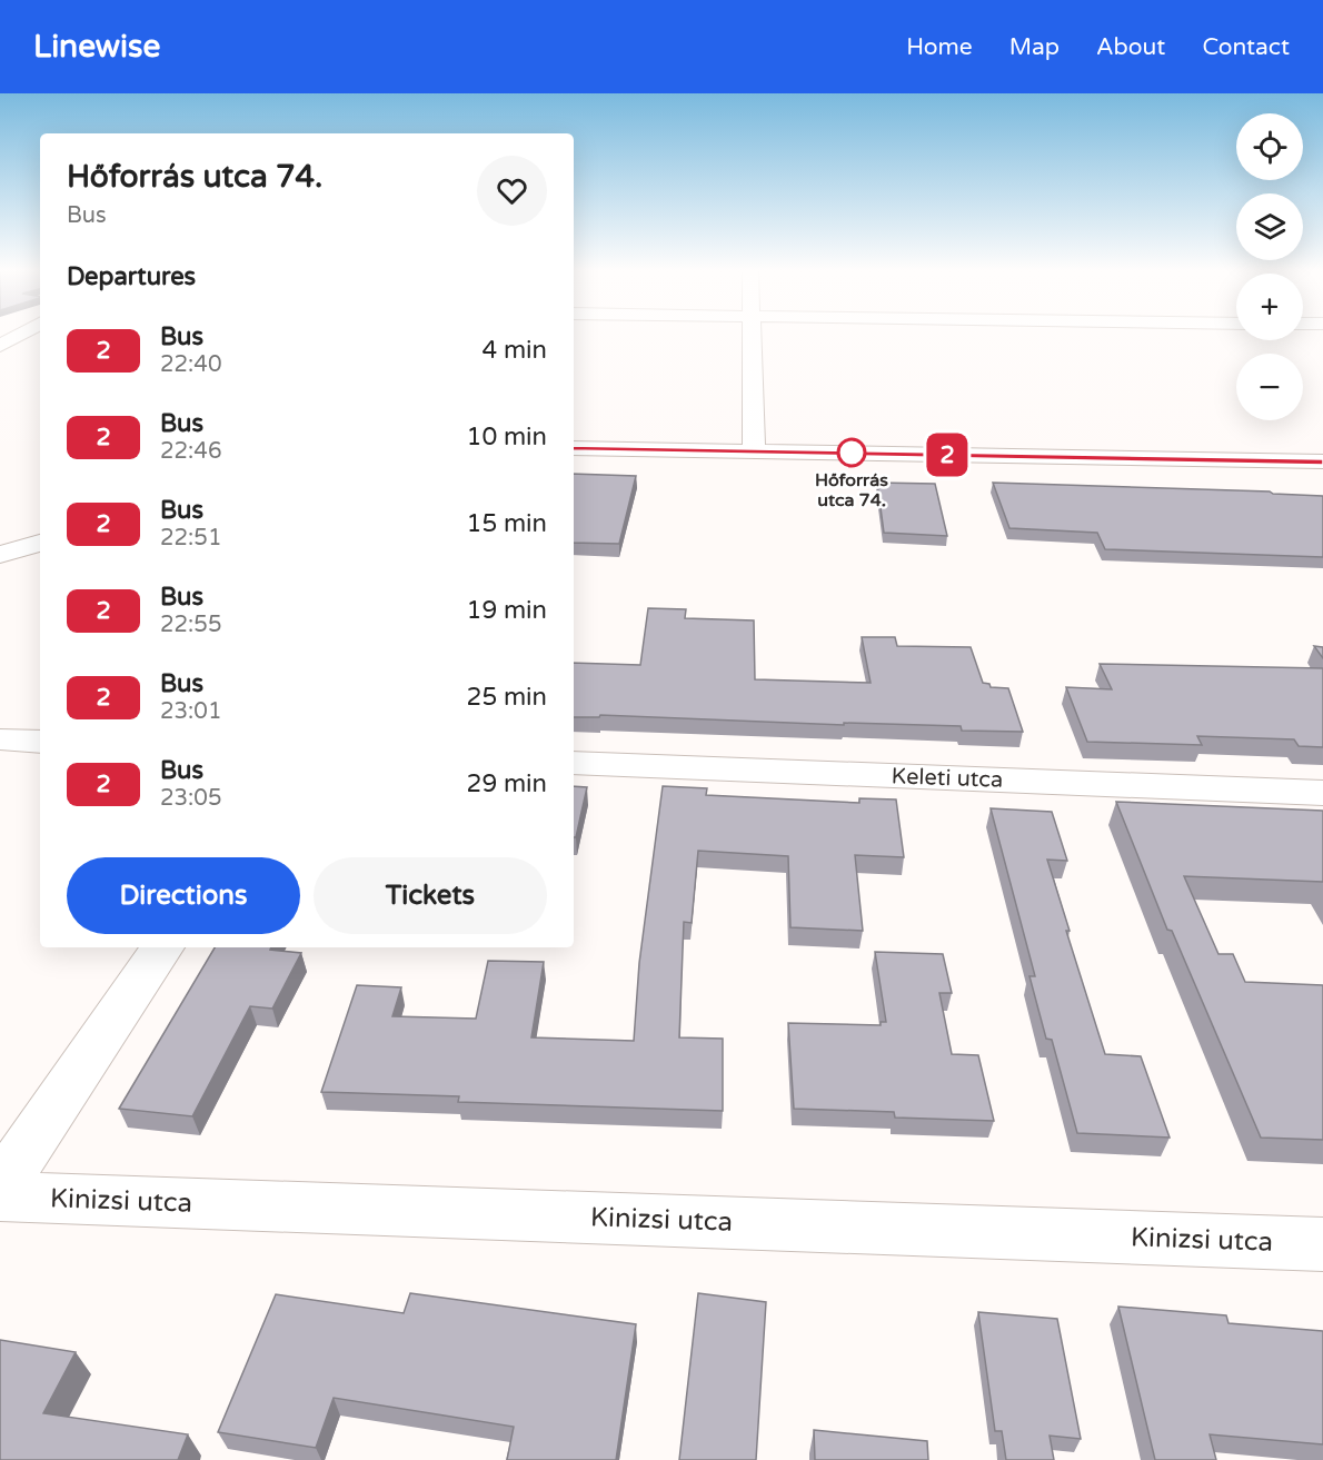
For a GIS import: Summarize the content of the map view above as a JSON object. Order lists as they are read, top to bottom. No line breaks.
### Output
{"streets":{"street":["Keleti utca","Kinizsi utca"]},"places":["Hőforrás utca 74."],"lines":["bus line 2"],"page":{"header":"Linewise","nav":["Home","Map","About","Contact"],"on_map":"2","map_buttons":["+","−"],"heading":[["Hőforrás utca 74.","Bus"],"Departures"],"list":[{"mark":"2","name":"Bus","note":"22:40","value":"4 min"},{"mark":"2","name":"Bus","note":"22:46","value":"10 min"},{"mark":"2","name":"Bus","note":"22:51","value":"15 min"},{"mark":"2","name":"Bus","note":"22:55","value":"19 min"},{"mark":"2","name":"Bus","note":"23:01","value":"25 min"},{"mark":"2","name":"Bus","note":"23:05","value":"29 min"}],"buttons":["Directions","Tickets"]}}
